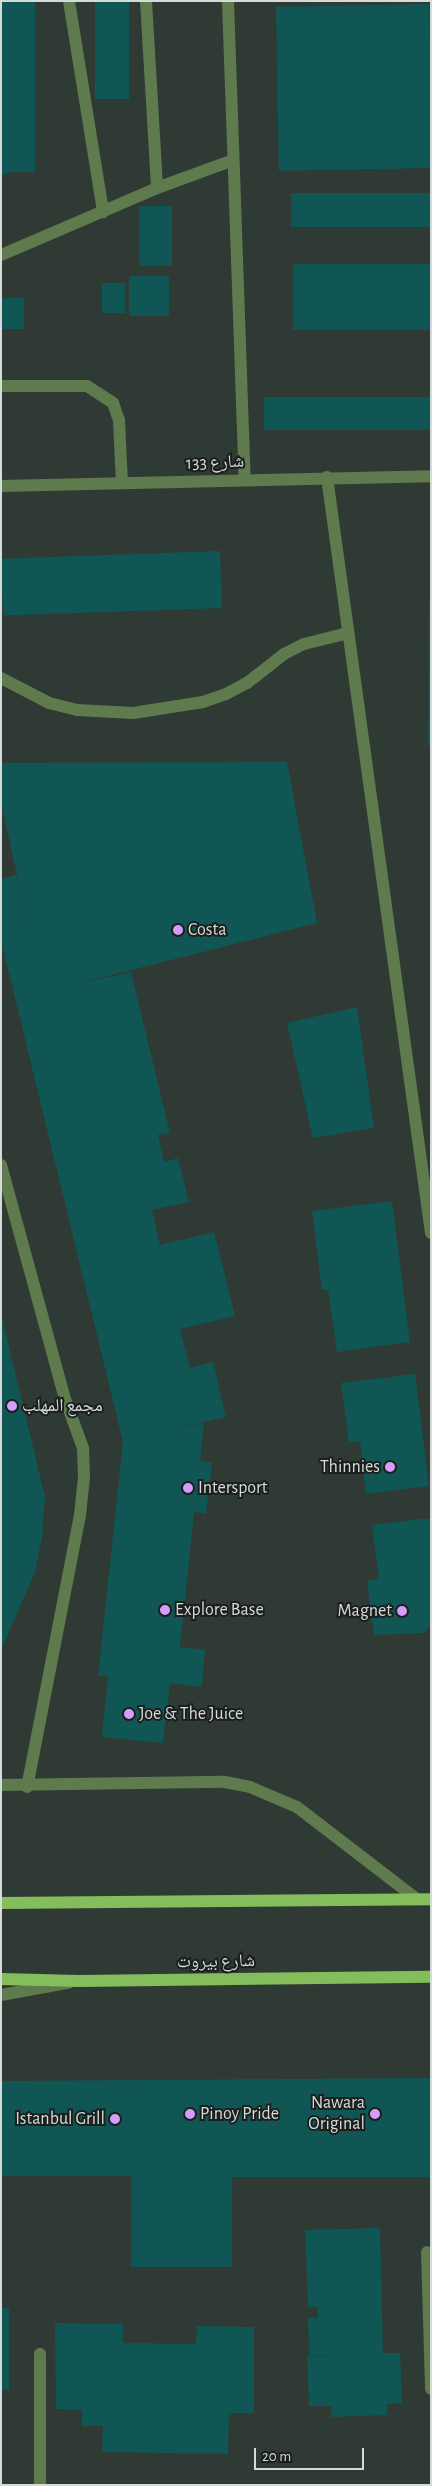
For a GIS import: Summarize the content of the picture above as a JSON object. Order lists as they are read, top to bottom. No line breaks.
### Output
{"streets":{"main road":["شارع بيروت"],"street":["شارع 133"]},"places":["Costa","مجمع المهلب","Thinnies","Intersport","Explore Base","Magnet","Joe & The Juice","Pinoy Pride","Nawara Original","Istanbul Grill"],"scale_bar":"20 m"}
